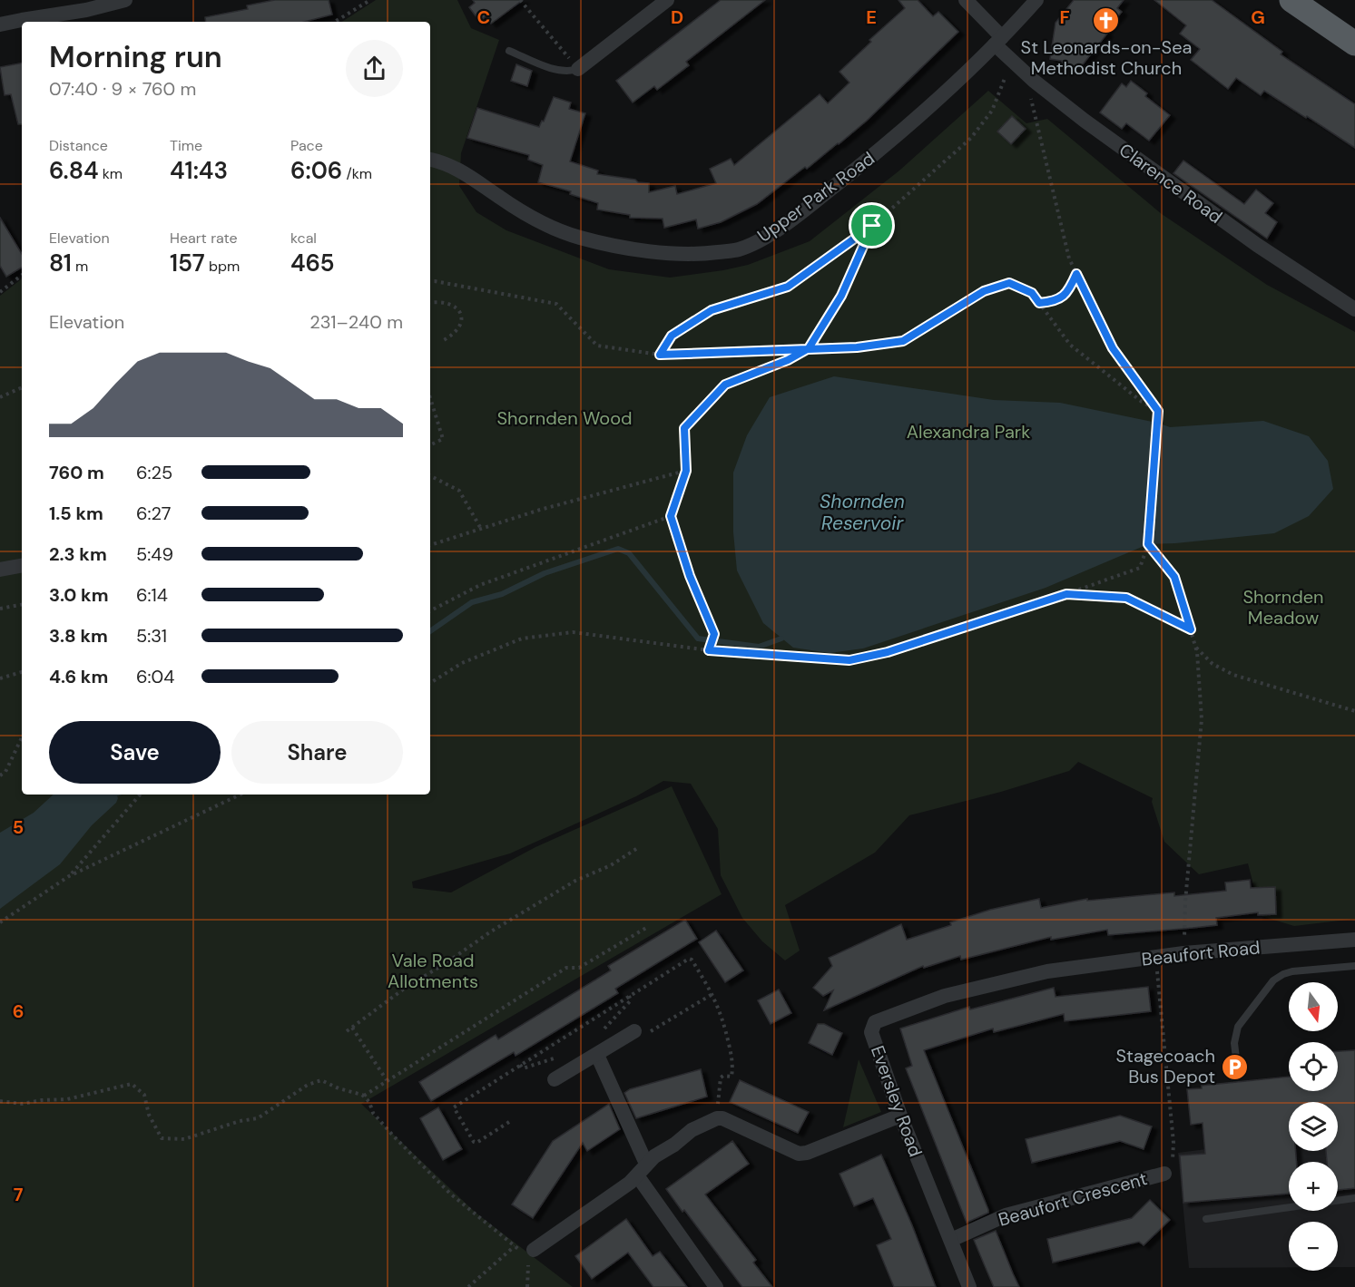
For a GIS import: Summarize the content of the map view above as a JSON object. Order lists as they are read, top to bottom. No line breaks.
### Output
{"streets":{"street":["Clarence Road","Upper Park Road","Beaufort Road","Eversley Road","Beaufort Crescent"]},"crossings":[["Clarence Road","Upper Park Road"],["Beaufort Road","Eversley Road"],["Eversley Road","Beaufort Crescent"]],"water":["Shornden Reservoir"],"parks":["Shornden Wood","Alexandra Park","Shornden Meadow","Vale Road Allotments"],"places":{"church":["St Leonards-on-Sea Methodist Church"],"parking":["Stagecoach Bus Depot"]},"north":"bottom","page":{"heading":["Morning run","07:40 · 9 × 760 m"],"stats":[["Distance","6.84 km"],["Time","41:43"],["Pace","6:06 /km"],["Elevation","81 m"],["Heart rate","157 bpm"],["kcal","465"]],"chart":["Elevation","231–240 m"],"list":[{"name":"760 m","note":"6:25"},{"name":"1.5 km","note":"6:27"},{"name":"2.3 km","note":"5:49"},{"name":"3.0 km","note":"6:14"},{"name":"3.8 km","note":"5:31"},{"name":"4.6 km","note":"6:04"}],"buttons":["Save","Share"],"map_buttons":["+","−"]},"grid":{"columns":["C","D","E","F","G"],"rows":["5","6","7"]}}
